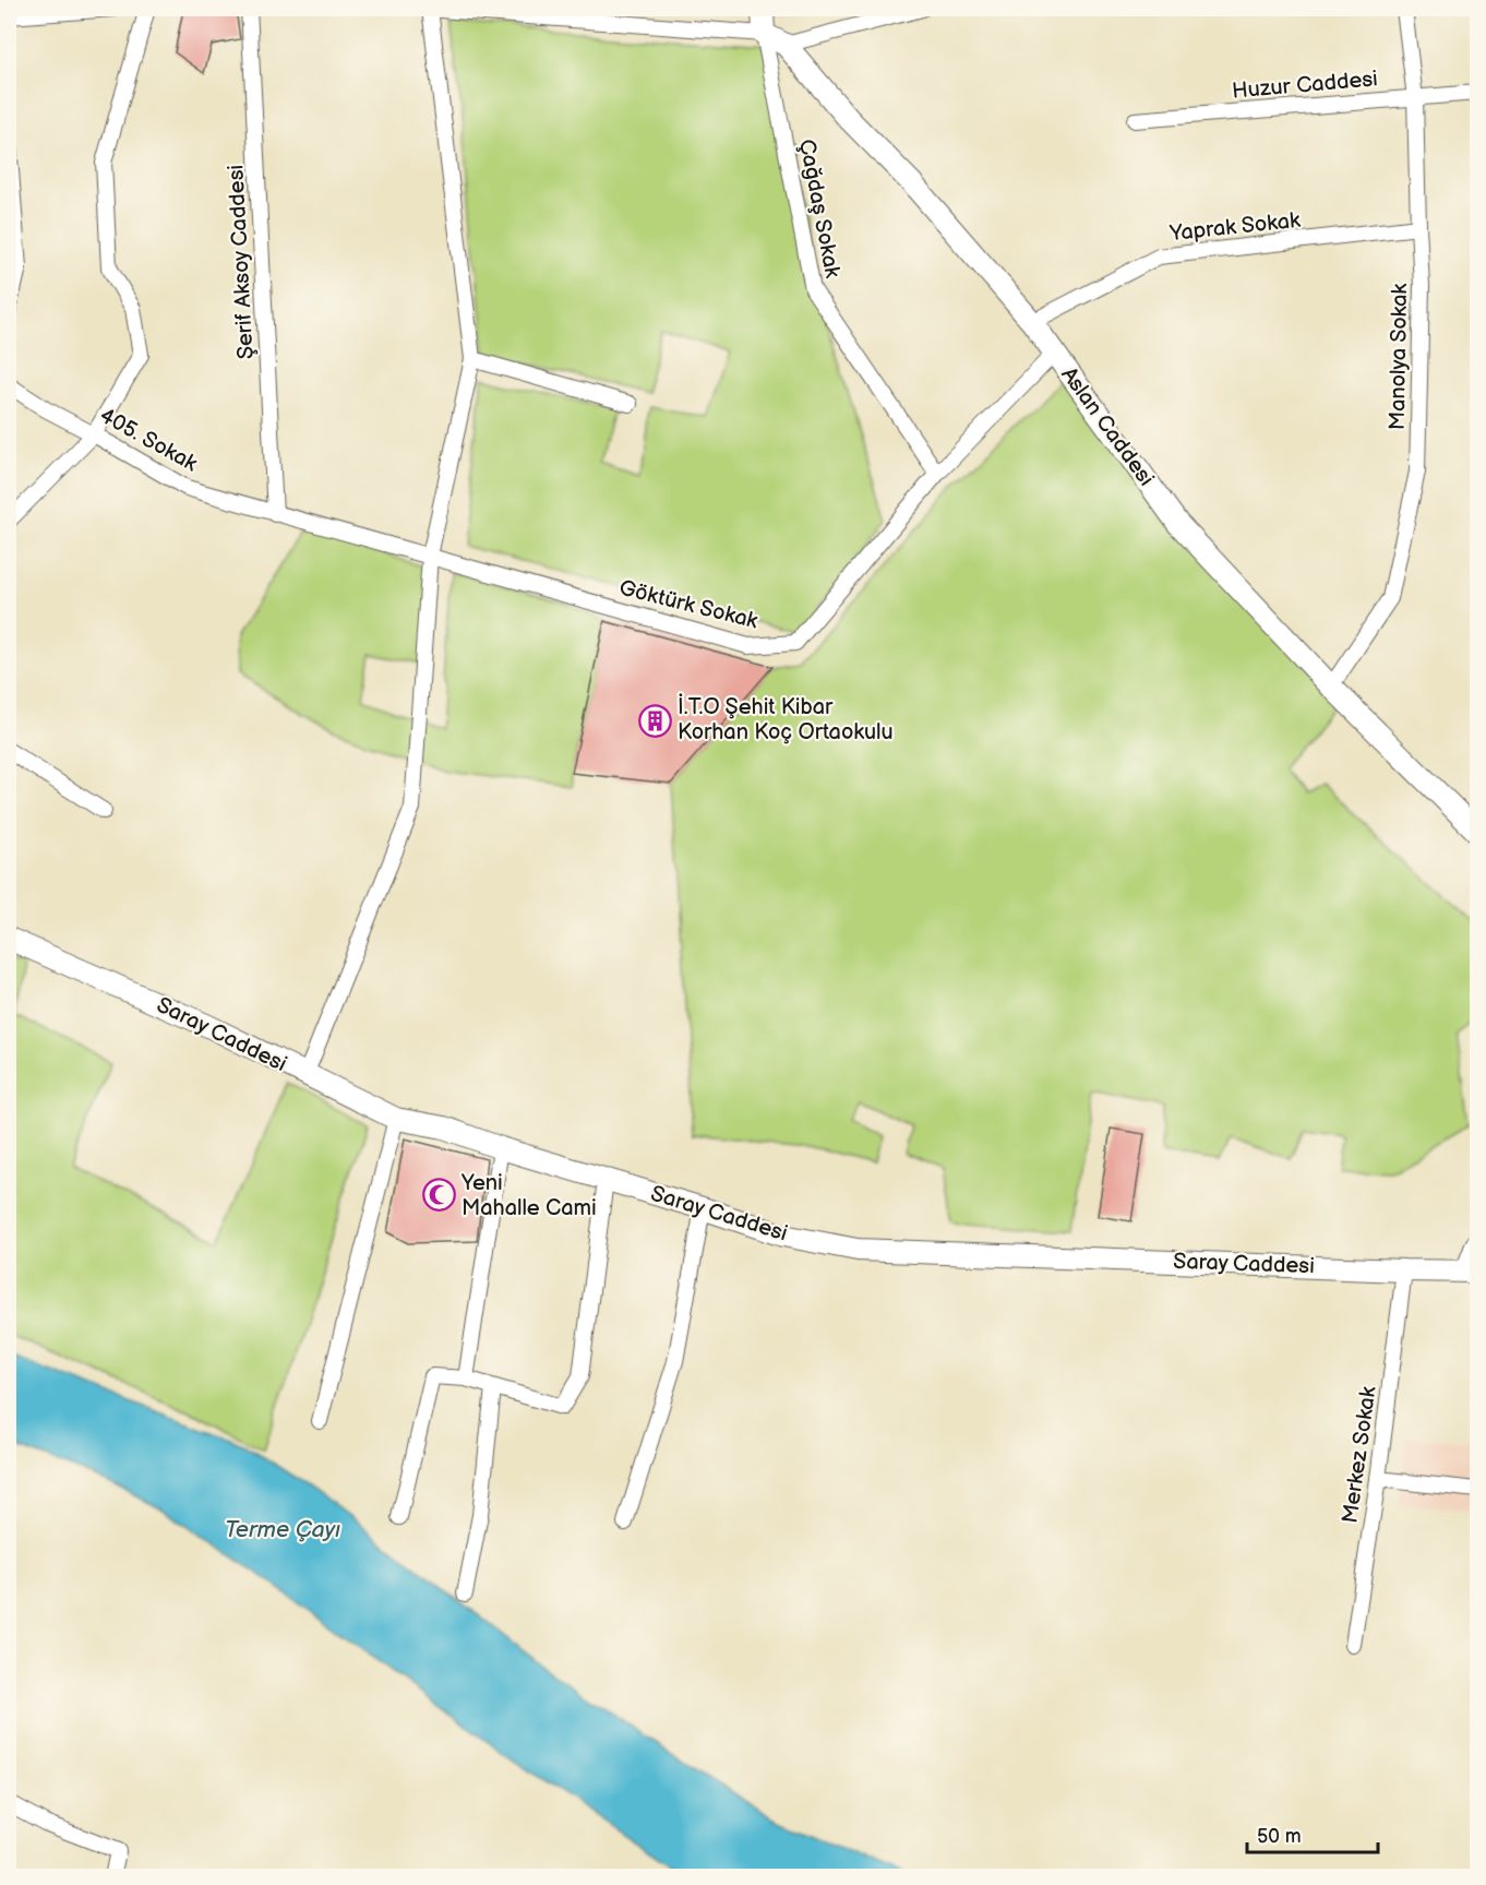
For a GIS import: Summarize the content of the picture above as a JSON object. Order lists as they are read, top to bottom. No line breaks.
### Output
{"streets":{"main road":["Aslan Caddesi","Saray Caddesi"],"street":["Huzur Caddesi","Çağdaş Sokak","Yaprak Sokak","Şerif Aksoy Caddesi","Manolya Sokak","405. Sokak","Göktürk Sokak","Merkez Sokak"]},"crossings":[["Huzur Caddesi","Manolya Sokak"],["Çağdaş Sokak","Aslan Caddesi"],["Çağdaş Sokak","Göktürk Sokak"],["Yaprak Sokak","Manolya Sokak"],["Yaprak Sokak","Aslan Caddesi"],["Şerif Aksoy Caddesi","405. Sokak"],["Şerif Aksoy Caddesi","Göktürk Sokak"],["Manolya Sokak","Aslan Caddesi"],["Aslan Caddesi","Göktürk Sokak"],["405. Sokak","Göktürk Sokak"],["Saray Caddesi","Merkez Sokak"]],"water":["Terme Çayı"],"places":{"building":["İ.T.O Şehit Kibar Korhan Koç Ortaokulu"],"mosque":["Yeni Mahalle Cami"]},"scale_bar":"50 m"}
